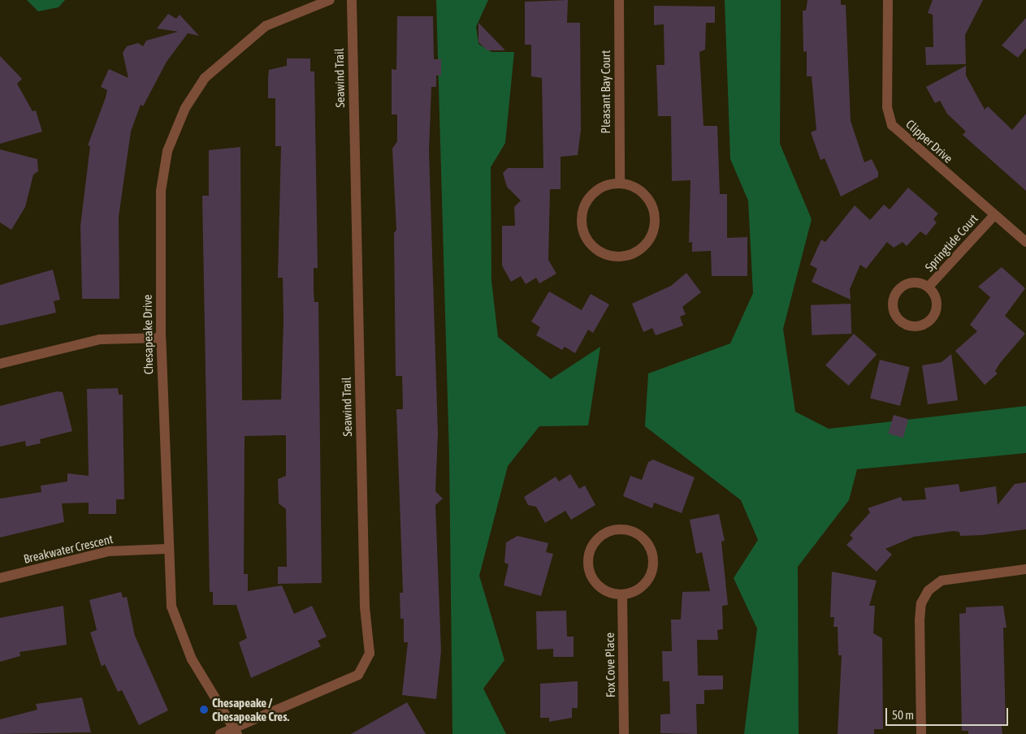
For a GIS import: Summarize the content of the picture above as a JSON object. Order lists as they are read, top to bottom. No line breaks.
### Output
{"streets":{"street":["Seawind Trail","Pleasant Bay Court","Clipper Drive","Springtide Court","Chesapeake Drive","Breakwater Crescent","Fox Cove Place"]},"crossings":[["Seawind Trail","Chesapeake Drive"],["Clipper Drive","Springtide Court"],["Chesapeake Drive","Breakwater Crescent"]],"places":["Chesapeake / Chesapeake Cres."],"scale_bar":"50 m"}
